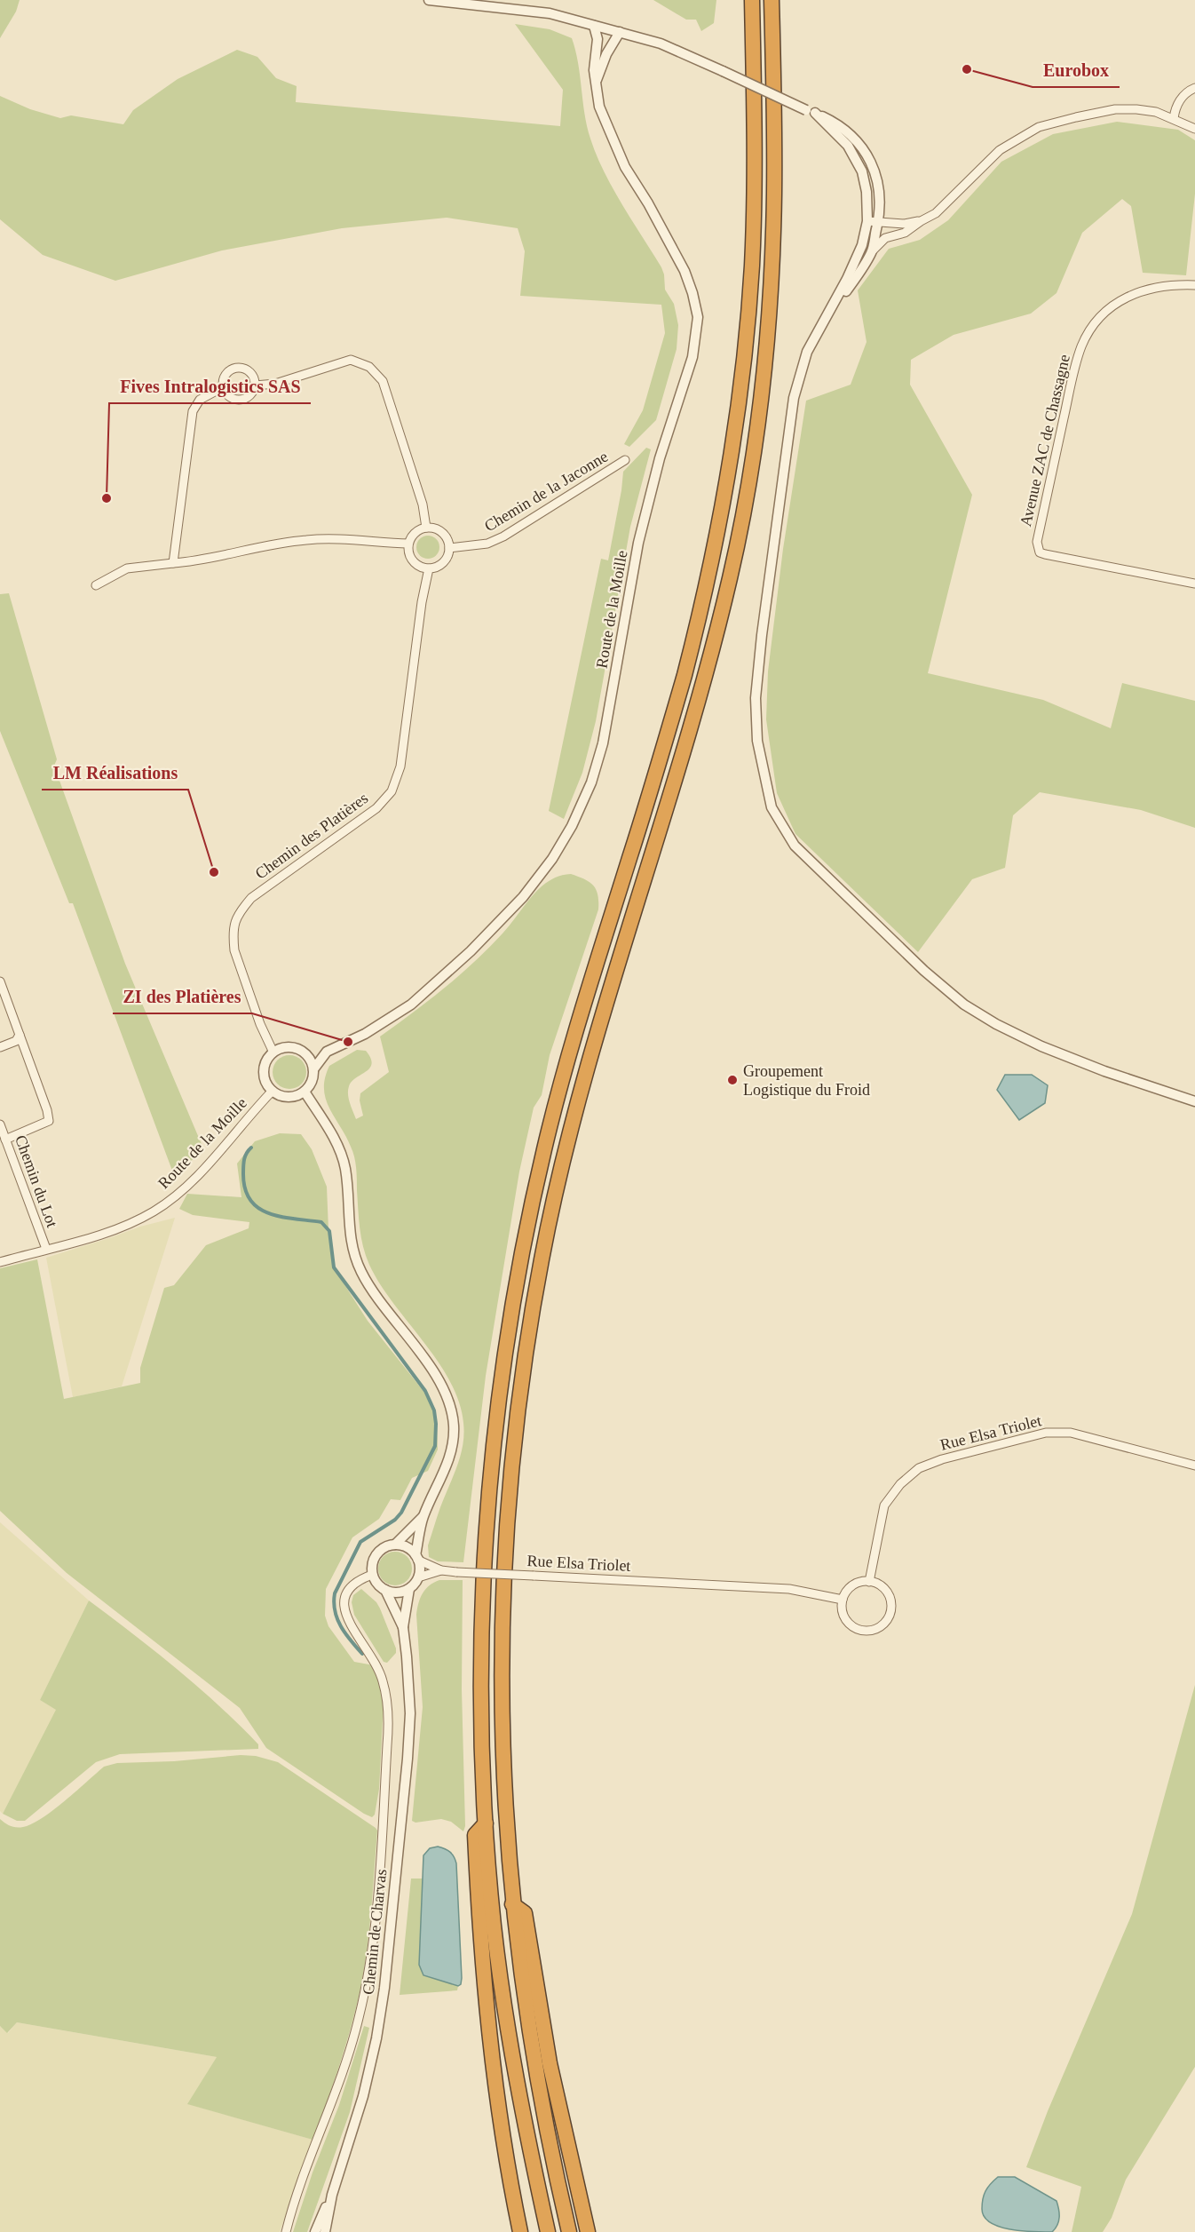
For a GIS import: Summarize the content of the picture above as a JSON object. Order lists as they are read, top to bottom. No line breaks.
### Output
{"streets":{"street":["Avenue ZAC de Chassagne","Chemin de la Jaconne","Route de la Moille","Chemin des Platières","Chemin du Lot","Rue Elsa Triolet","Chemin de Charvas"]},"crossings":[["Chemin de la Jaconne","Chemin des Platières"],["Route de la Moille","Chemin des Platières"],["Route de la Moille","Chemin du Lot"],["Rue Elsa Triolet","Chemin de Charvas"]],"places":["Eurobox","Fives Intralogistics SAS","LM Réalisations","ZI des Platières","Groupement Logistique du Froid"]}
